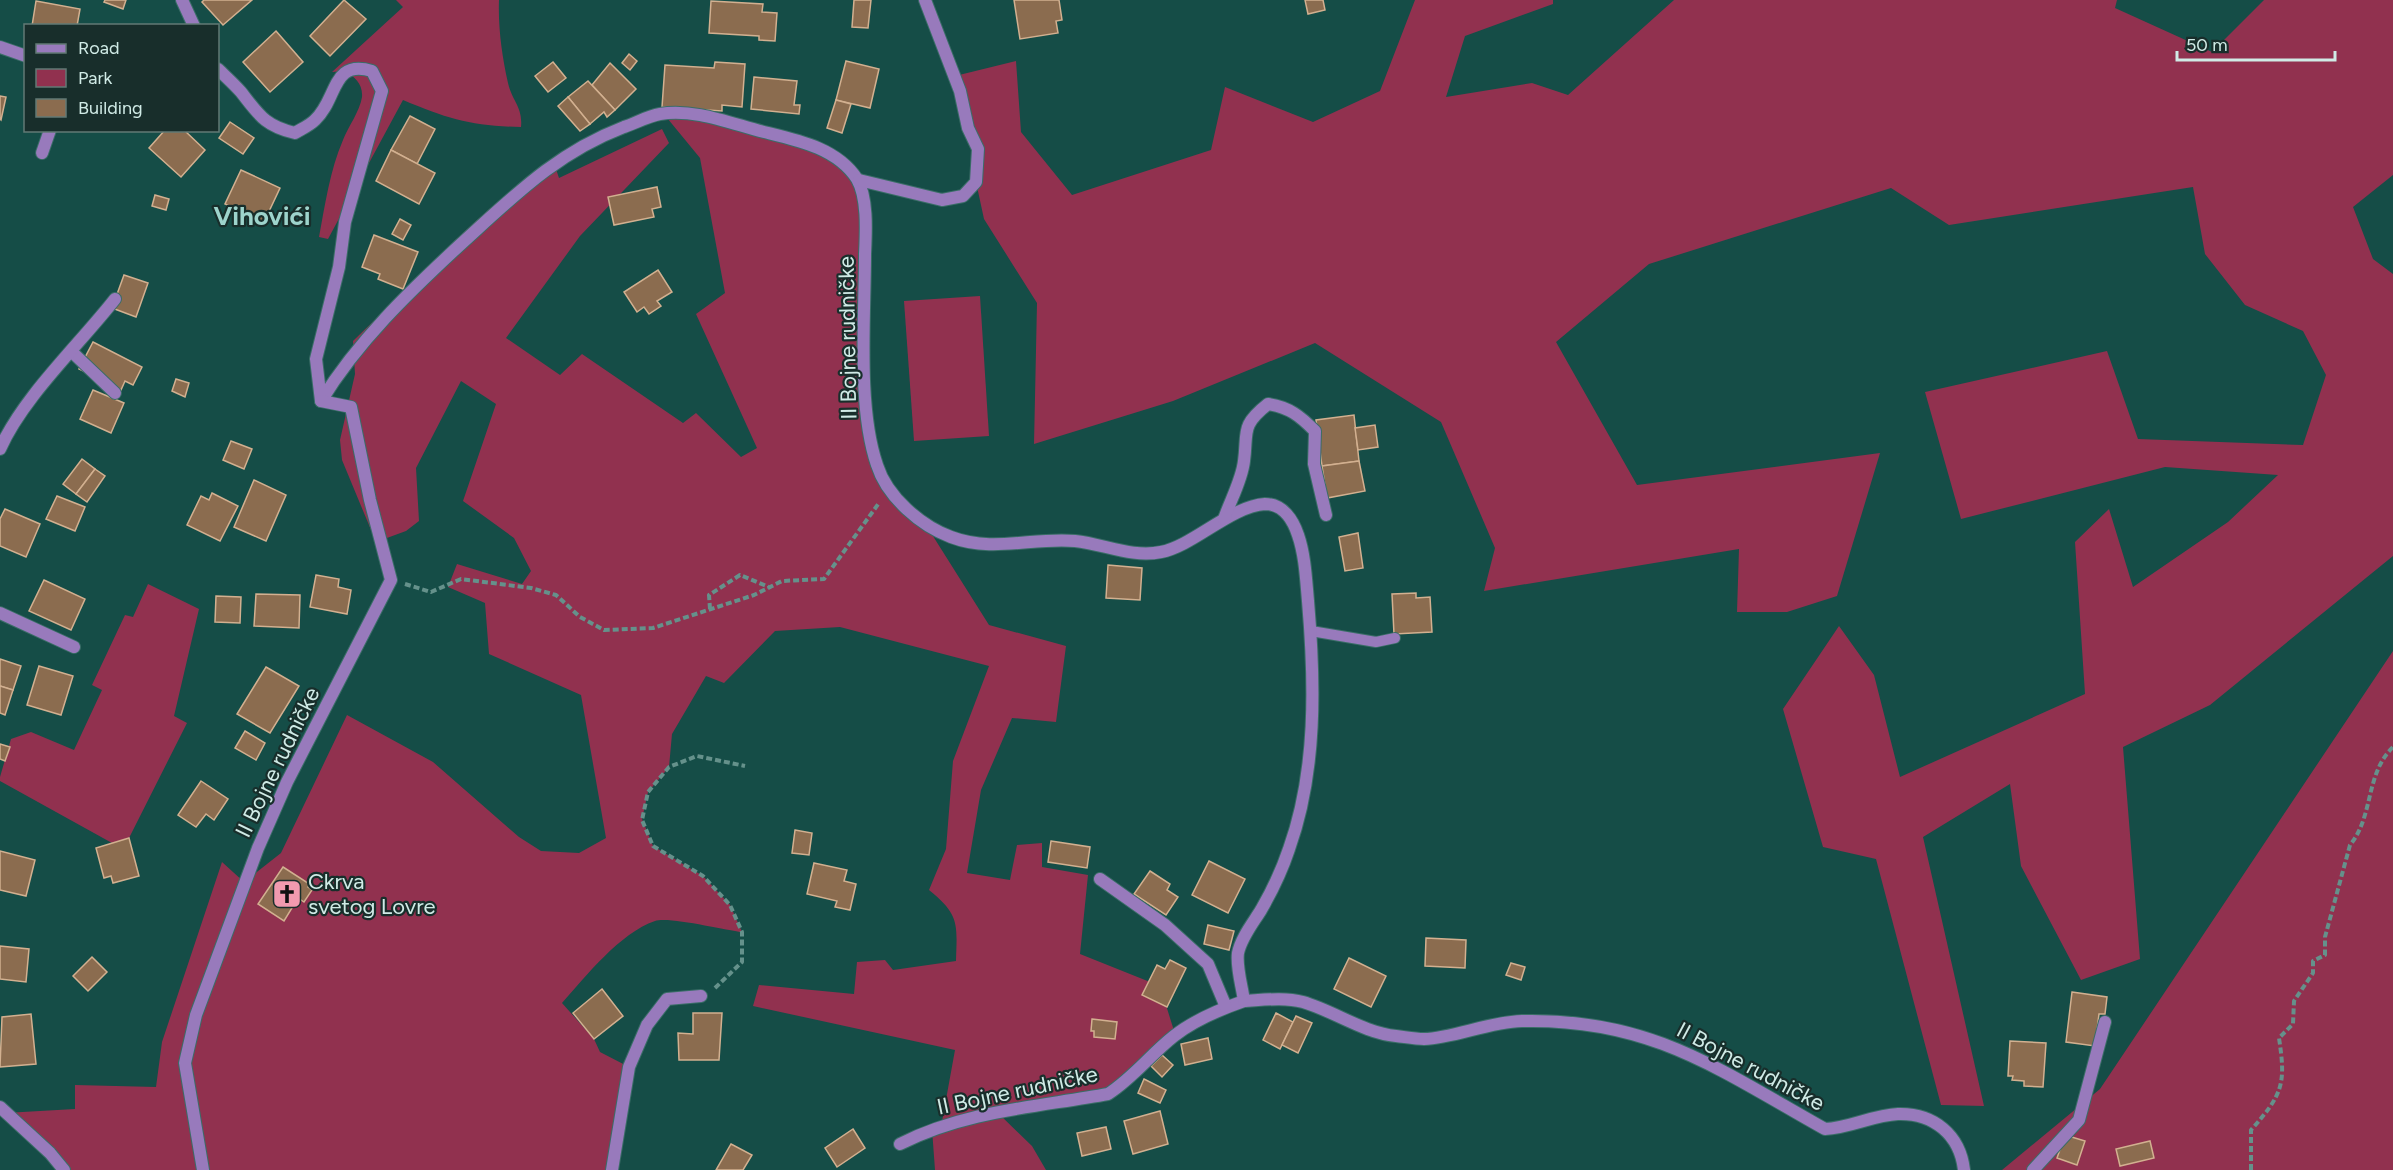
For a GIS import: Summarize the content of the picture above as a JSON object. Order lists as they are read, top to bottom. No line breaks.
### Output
{"streets":{"street":["II Bojne rudničke"]},"districts":["Vihovići"],"places":{"church":["Ckrva svetog Lovre"]},"legend":["Road","Park","Building"],"scale_bar":"50 m"}
